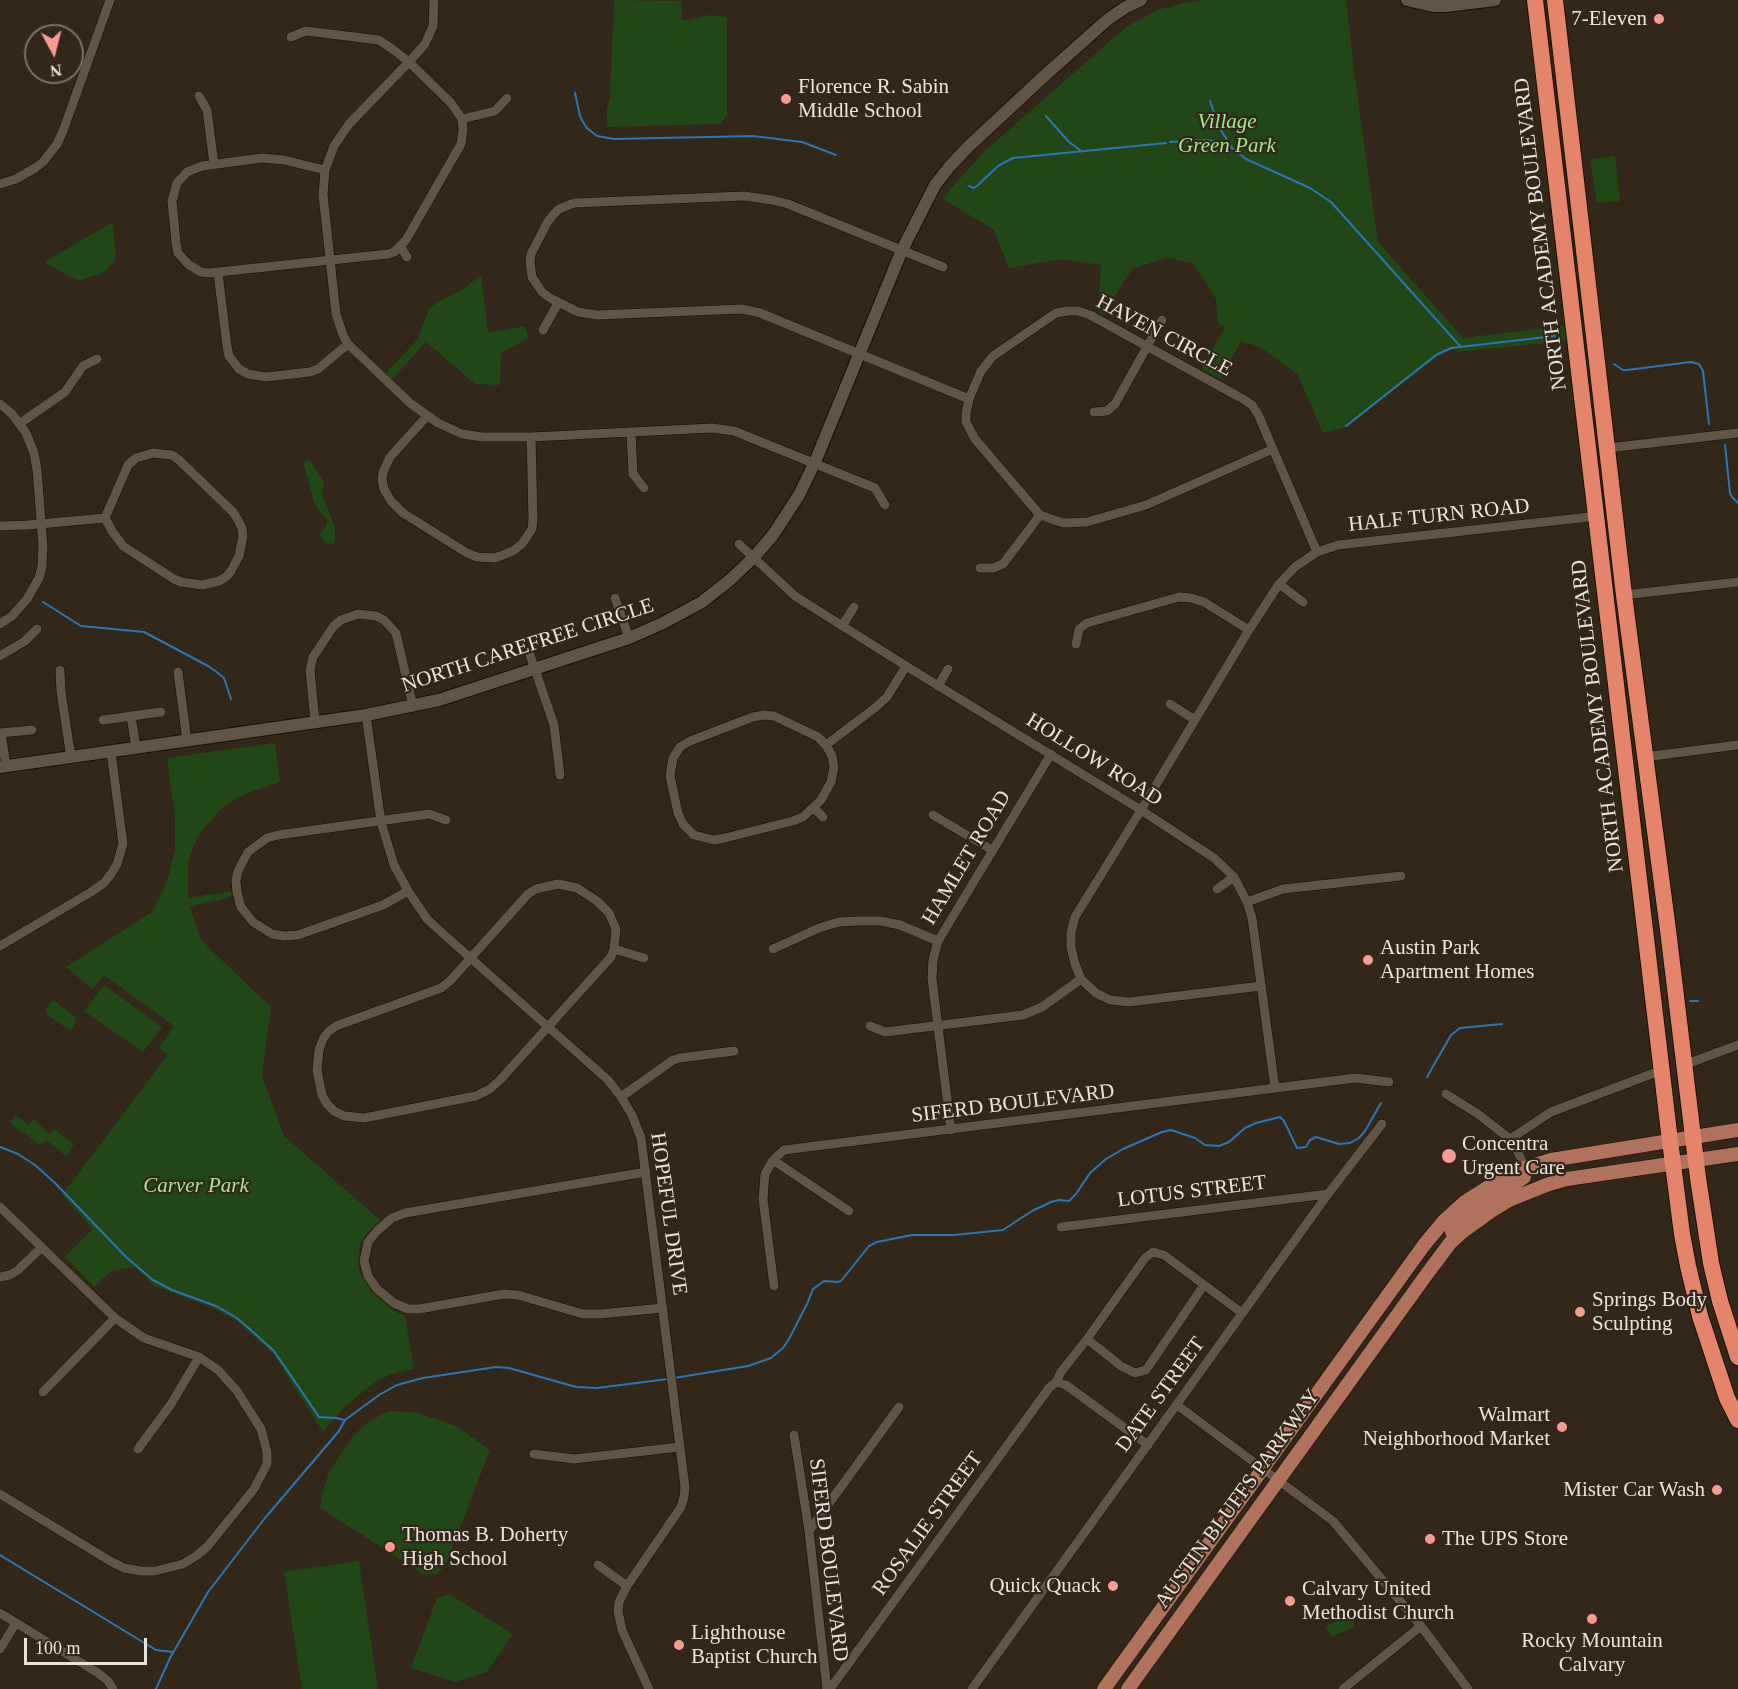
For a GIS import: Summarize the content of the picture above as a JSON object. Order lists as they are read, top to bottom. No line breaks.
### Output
{"streets":{"highway":["NORTH ACADEMY BOULEVARD"],"main road":["NORTH CAREFREE CIRCLE","AUSTIN BLUFFS PARKWAY"],"street":["HAVEN CIRCLE","HALF TURN ROAD","HOLLOW ROAD","HAMLET ROAD","SIFERD BOULEVARD","LOTUS STREET","HOPEFUL DRIVE","DATE STREET","ROSALIE STREET"]},"crossings":[["NORTH ACADEMY BOULEVARD","HALF TURN ROAD"],["NORTH ACADEMY BOULEVARD","AUSTIN BLUFFS PARKWAY"],["HAVEN CIRCLE","HALF TURN ROAD"],["HALF TURN ROAD","HOLLOW ROAD"],["NORTH CAREFREE CIRCLE","HOLLOW ROAD"],["NORTH CAREFREE CIRCLE","HOPEFUL DRIVE"],["HOLLOW ROAD","HAMLET ROAD"],["HOLLOW ROAD","SIFERD BOULEVARD"],["HAMLET ROAD","SIFERD BOULEVARD"],["SIFERD BOULEVARD","ROSALIE STREET"],["LOTUS STREET","DATE STREET"]],"parks":["Village Green Park","Carver Park"],"places":["7-Eleven","Florence R. Sabin Middle School","Austin Park Apartment Homes","Concentra Urgent Care","Springs Body Sculpting","Walmart Neighborhood Market","Mister Car Wash","The UPS Store","Thomas B. Doherty High School","Quick Quack","Calvary United Methodist Church","Rocky Mountain Calvary","Lighthouse Baptist Church"],"scale_bar":"100 m","north":"bottom"}
